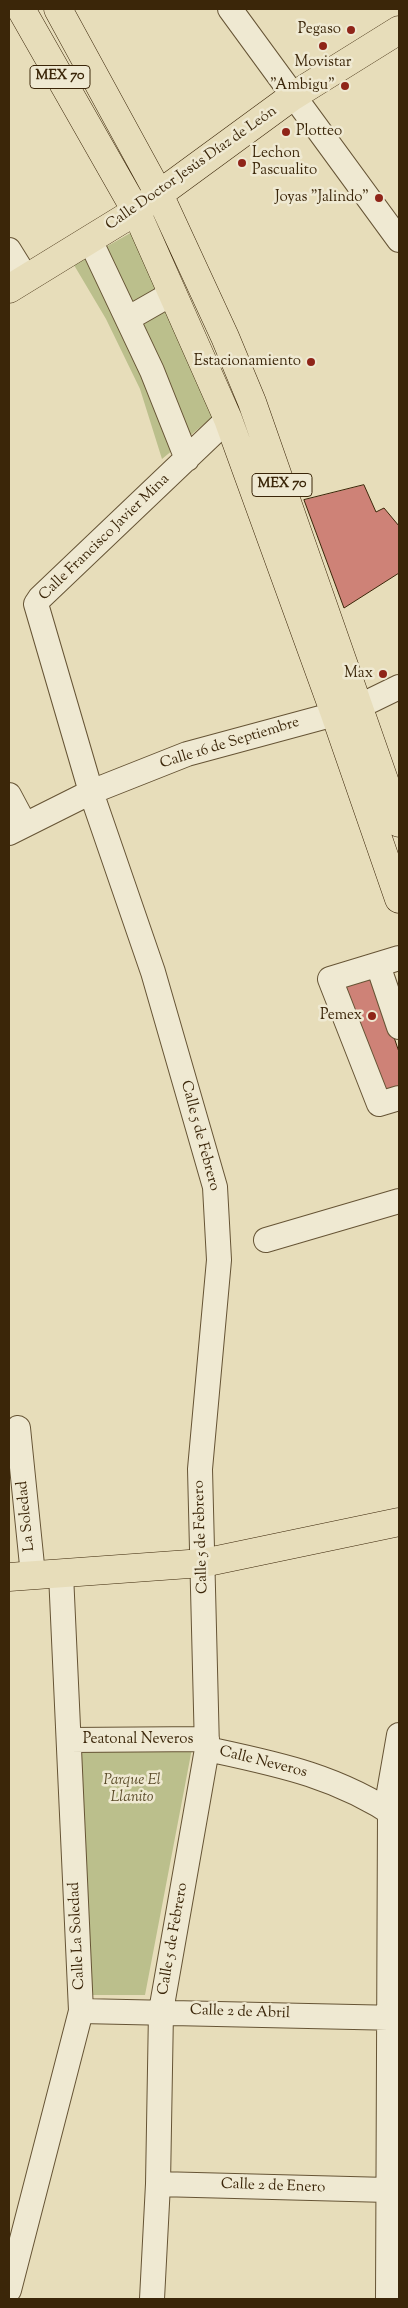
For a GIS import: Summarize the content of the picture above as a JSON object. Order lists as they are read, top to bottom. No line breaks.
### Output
{"streets":{"main road":["MEX 70","Calle Doctor Jesús Díaz de León"],"street":["Calle Francisco Javier Mina","Calle 16 de Septiembre","Calle 5 de Febrero","La Soledad","Peatonal Neveros","Calle Neveros","Calle La Soledad","Calle 2 de Abril","Calle 2 de Enero"]},"crossings":[["MEX 70","Calle Doctor Jesús Díaz de León"],["MEX 70","Calle Francisco Javier Mina"],["MEX 70","Calle 16 de Septiembre"],["Calle Francisco Javier Mina","Calle 16 de Septiembre"],["Calle Francisco Javier Mina","Calle 5 de Febrero"],["Calle 16 de Septiembre","Calle 5 de Febrero"],["Calle 5 de Febrero","Peatonal Neveros"],["Calle 5 de Febrero","Calle Neveros"],["Calle 5 de Febrero","Calle 2 de Abril"],["Calle 5 de Febrero","Calle 2 de Enero"],["Peatonal Neveros","Calle Neveros"],["Peatonal Neveros","Calle La Soledad"],["Calle La Soledad","Calle 2 de Abril"]],"parks":["Parque El Llanito"],"places":["Pegaso","Movistar","\"Ambigu\"","Plotteo","Lechon Pascualito","Joyas \"Jalindo\"","Estacionamiento","Max","Pemex"]}
